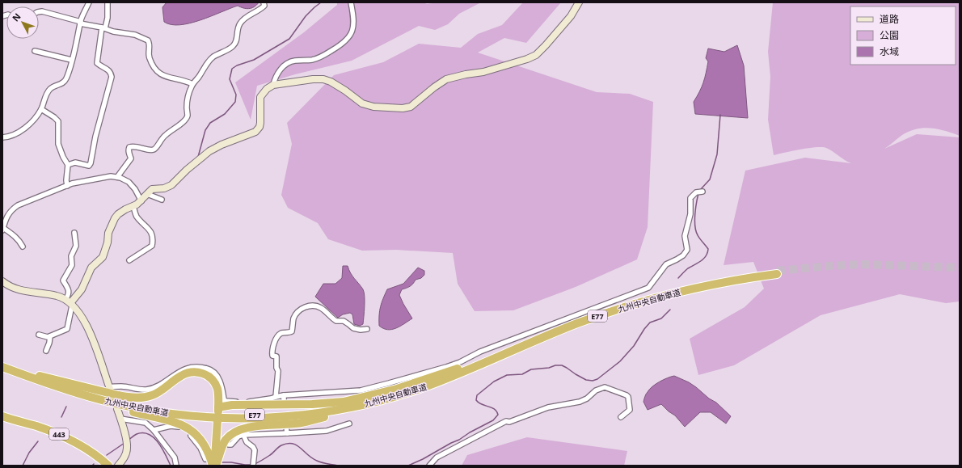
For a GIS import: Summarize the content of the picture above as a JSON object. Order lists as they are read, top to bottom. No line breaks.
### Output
{"streets":{"highway":["九州中央自動車道","E77","443"]},"legend":["道路","公園","水域"],"north":"top left"}
